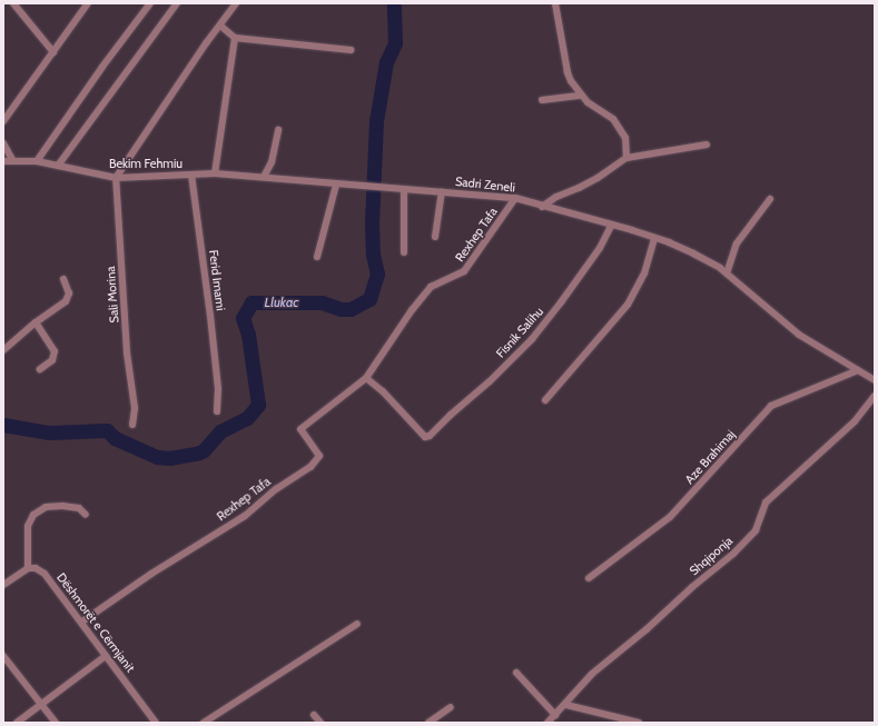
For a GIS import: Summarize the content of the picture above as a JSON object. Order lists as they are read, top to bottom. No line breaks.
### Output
{"streets":{"street":["Bekim Fehmiu","Sadri Zeneli","Rexhep Tafa","Ferid Imami","Sali Morina","Fisnik Salihu","Aze Brahimaj","Shqiponja","Dëshmorët e Cërmjanit"]},"crossings":[["Bekim Fehmiu","Sadri Zeneli"],["Bekim Fehmiu","Ferid Imami"],["Bekim Fehmiu","Sali Morina"],["Sadri Zeneli","Rexhep Tafa"],["Sadri Zeneli","Fisnik Salihu"],["Sadri Zeneli","Aze Brahimaj"],["Rexhep Tafa","Fisnik Salihu"],["Rexhep Tafa","Dëshmorët e Cërmjanit"]],"water":["Llukac"]}
